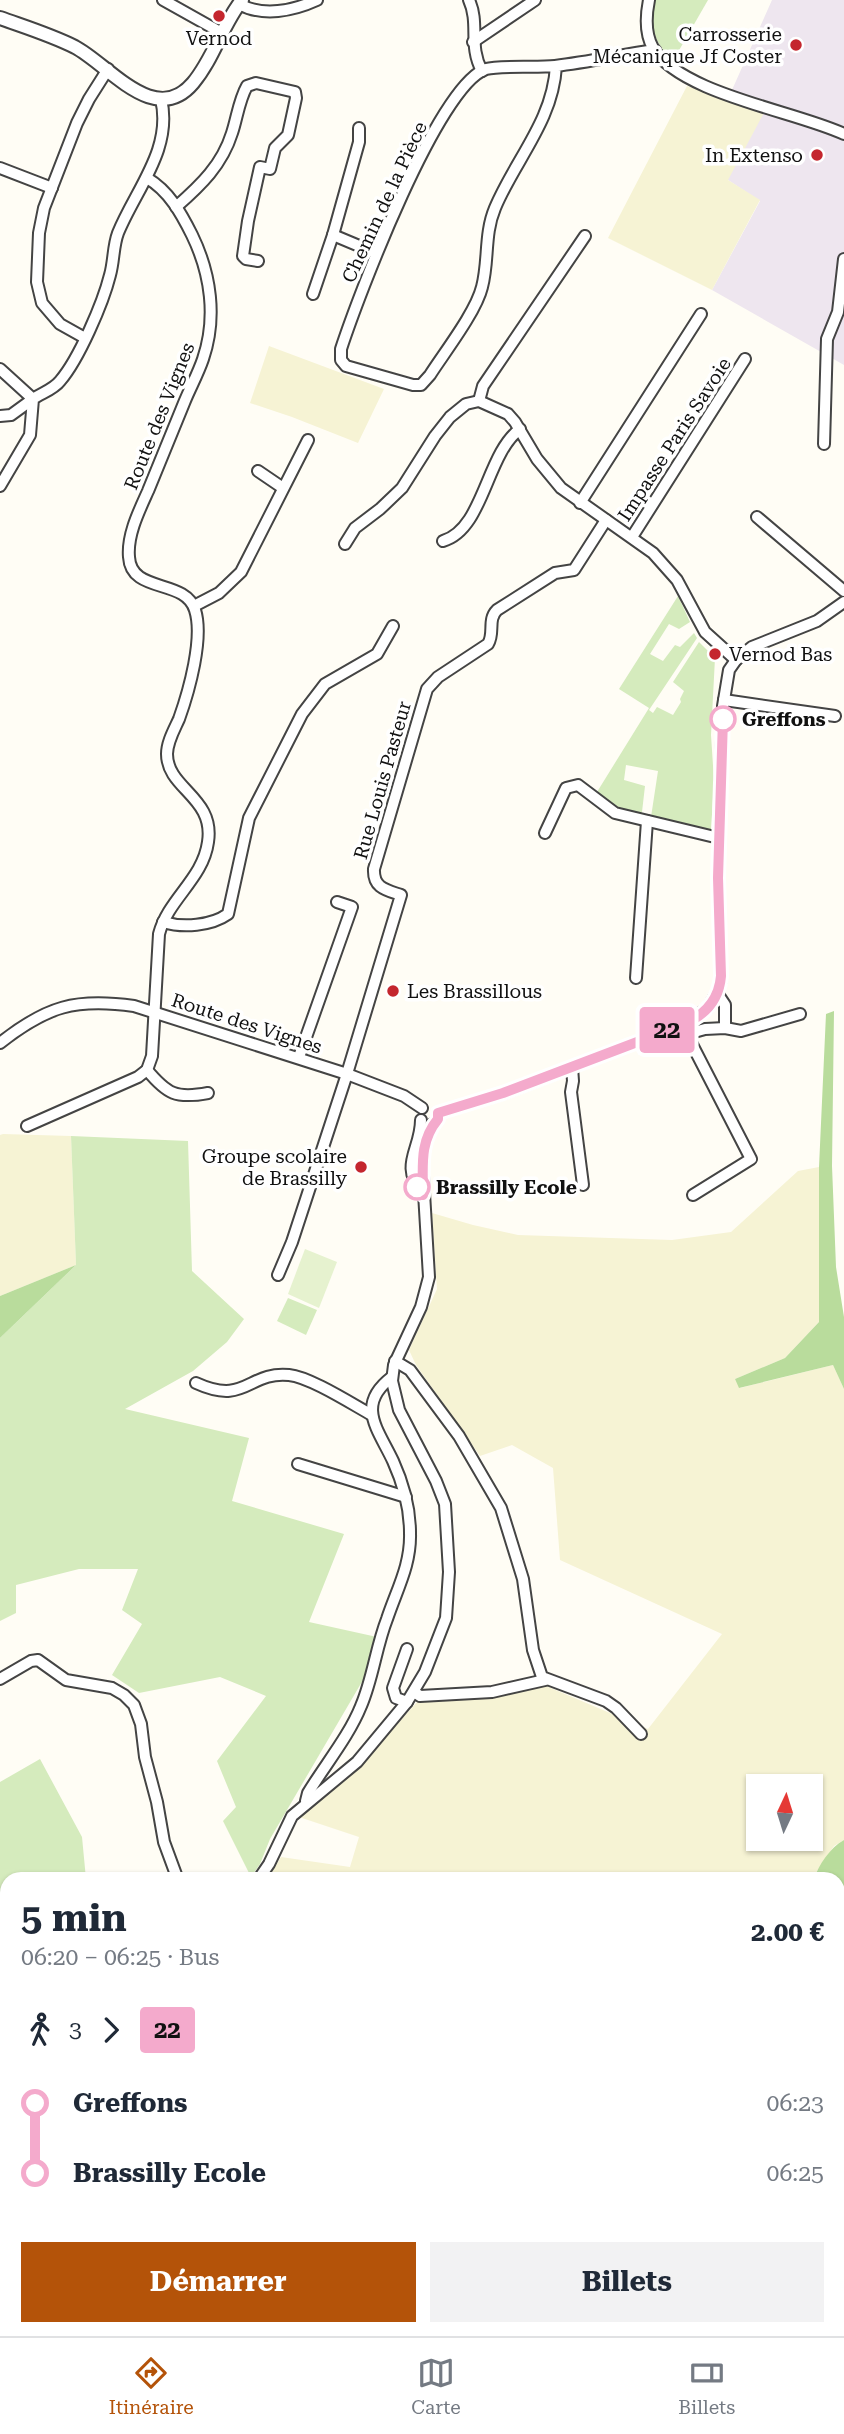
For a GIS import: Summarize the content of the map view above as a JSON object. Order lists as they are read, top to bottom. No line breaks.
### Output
{"streets":{"street":["Chemin de la Pièce","Route des Vignes","Impasse Paris Savoie","Rue Louis Pasteur"]},"crossings":[["Route des Vignes","Rue Louis Pasteur"]],"places":["Vernod","Carrosserie Mécanique Jf Coster","In Extenso","Vernod Bas","Greffons","Les Brassillous","Groupe scolaire de Brassilly","Brassilly Ecole"],"lines":["bus line 22"],"north":"top","page":{"on_map":"22","heading":["5 min","06:20 – 06:25 · Bus","2.00 €"],"legs":["3","22"],"list":[{"name":"Greffons","value":"06:23"},{"name":"Brassilly Ecole","value":"06:25"}],"buttons":["Démarrer","Billets"],"tabs":["Itinéraire","Carte","Billets"]}}
